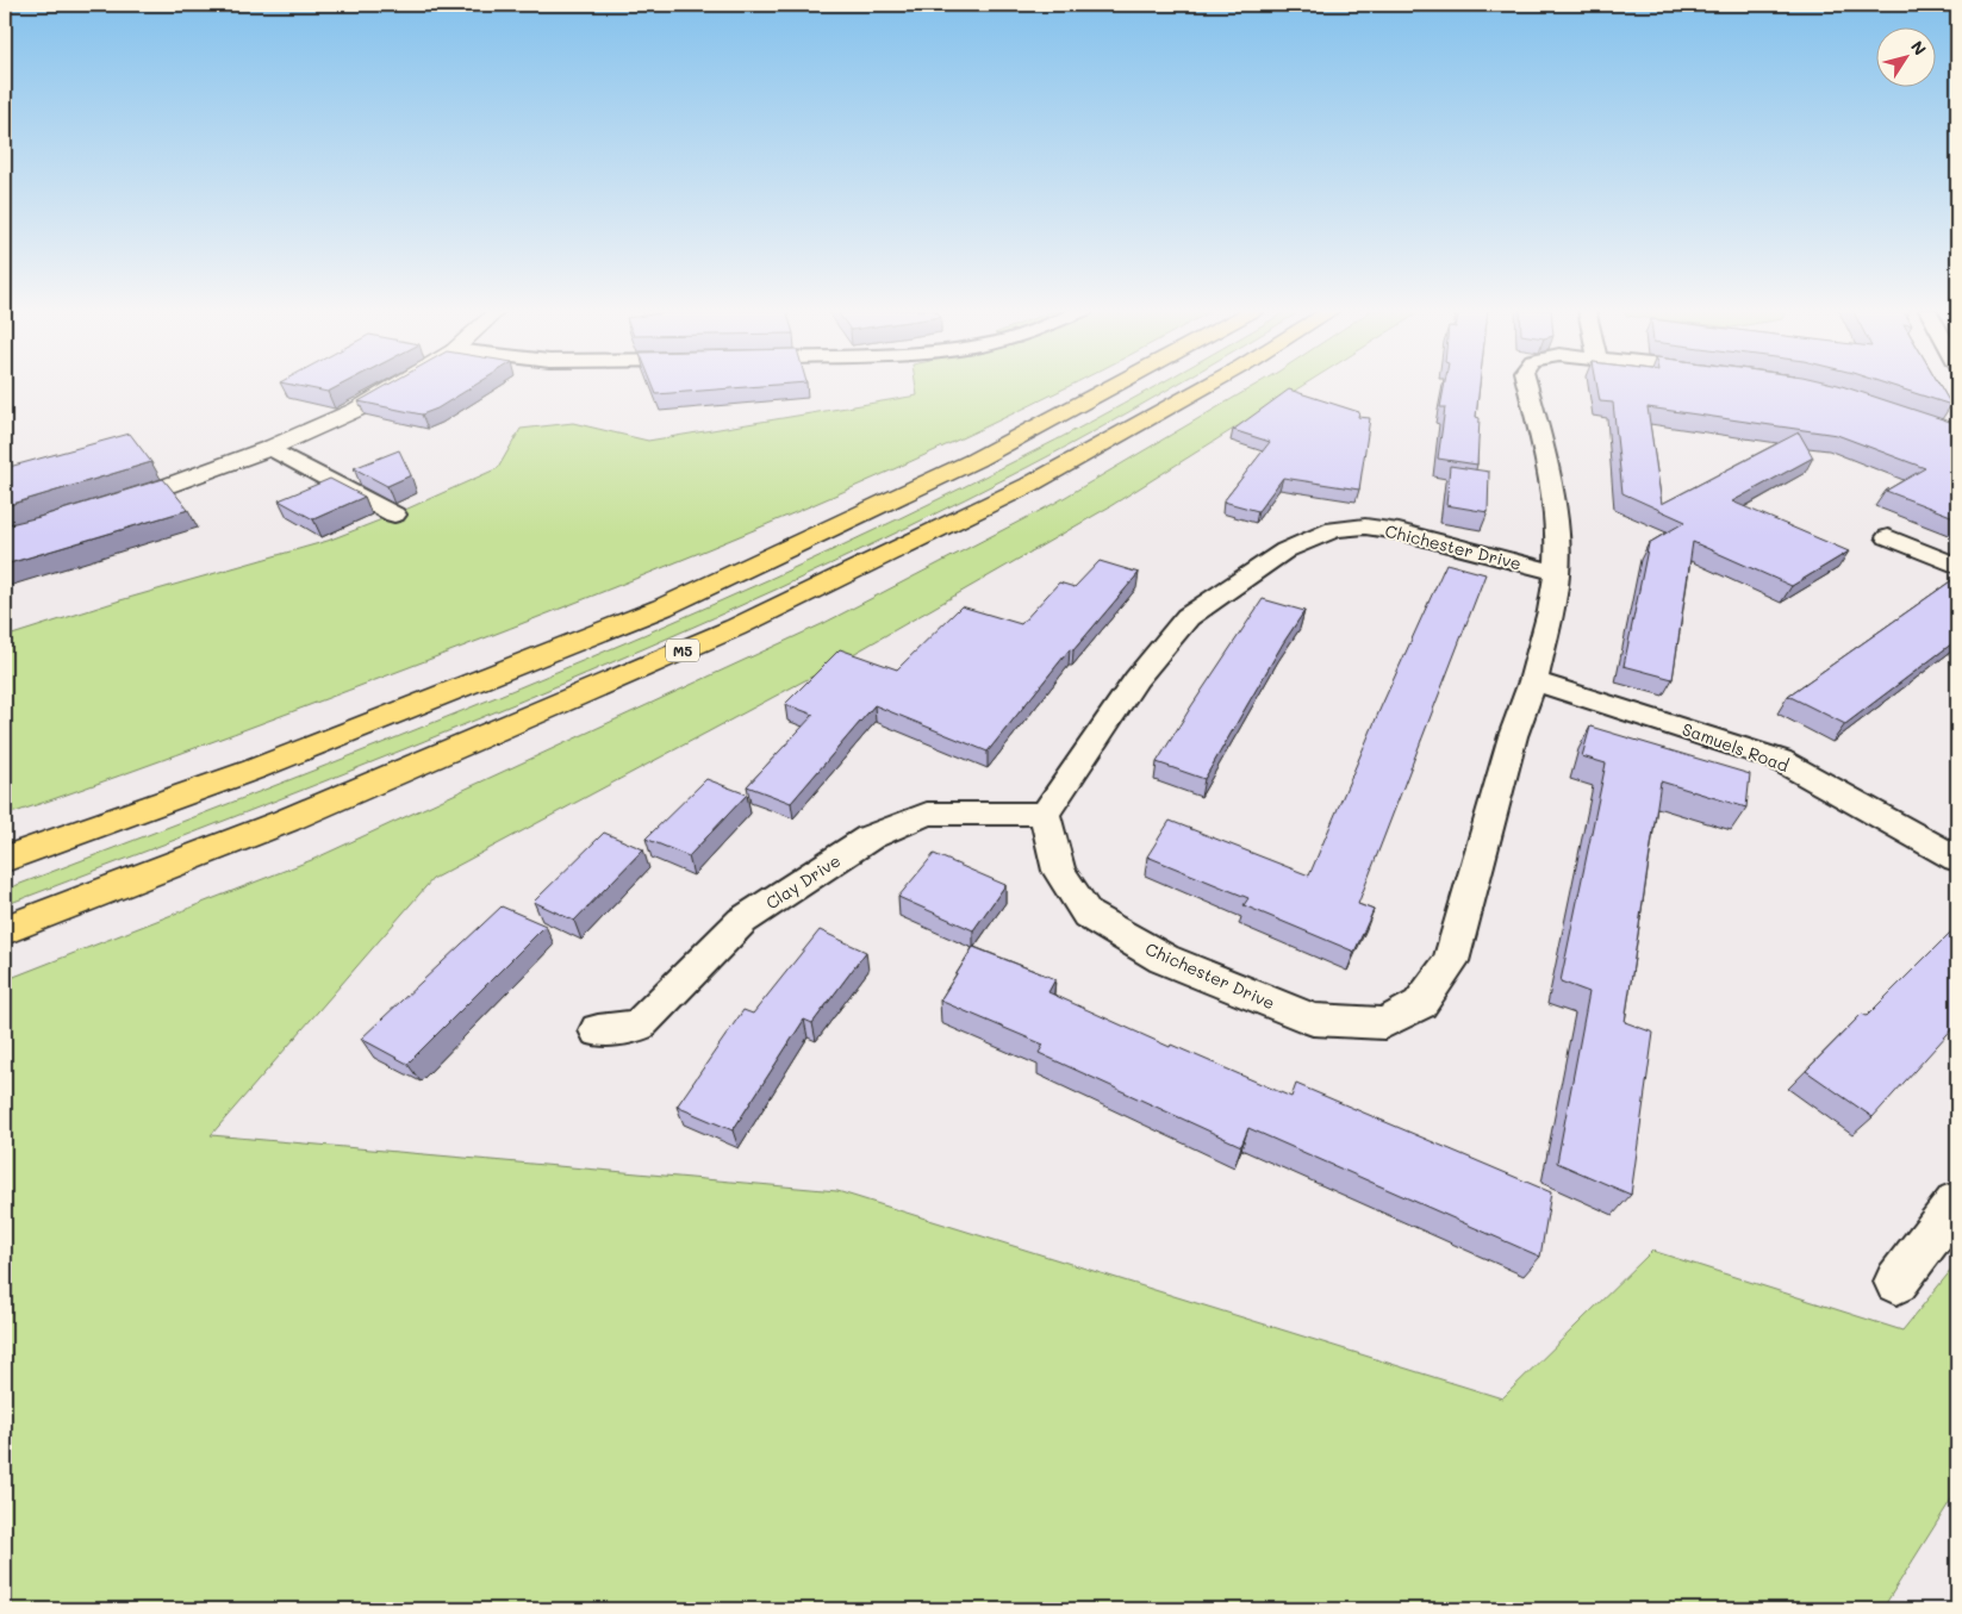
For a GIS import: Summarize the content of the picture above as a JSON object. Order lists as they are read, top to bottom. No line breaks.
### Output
{"streets":{"highway":["M5"],"street":["Chichester Drive","Samuels Road","Clay Drive"]},"crossings":[["Chichester Drive","Samuels Road"],["Chichester Drive","Clay Drive"]],"north":"top right"}
